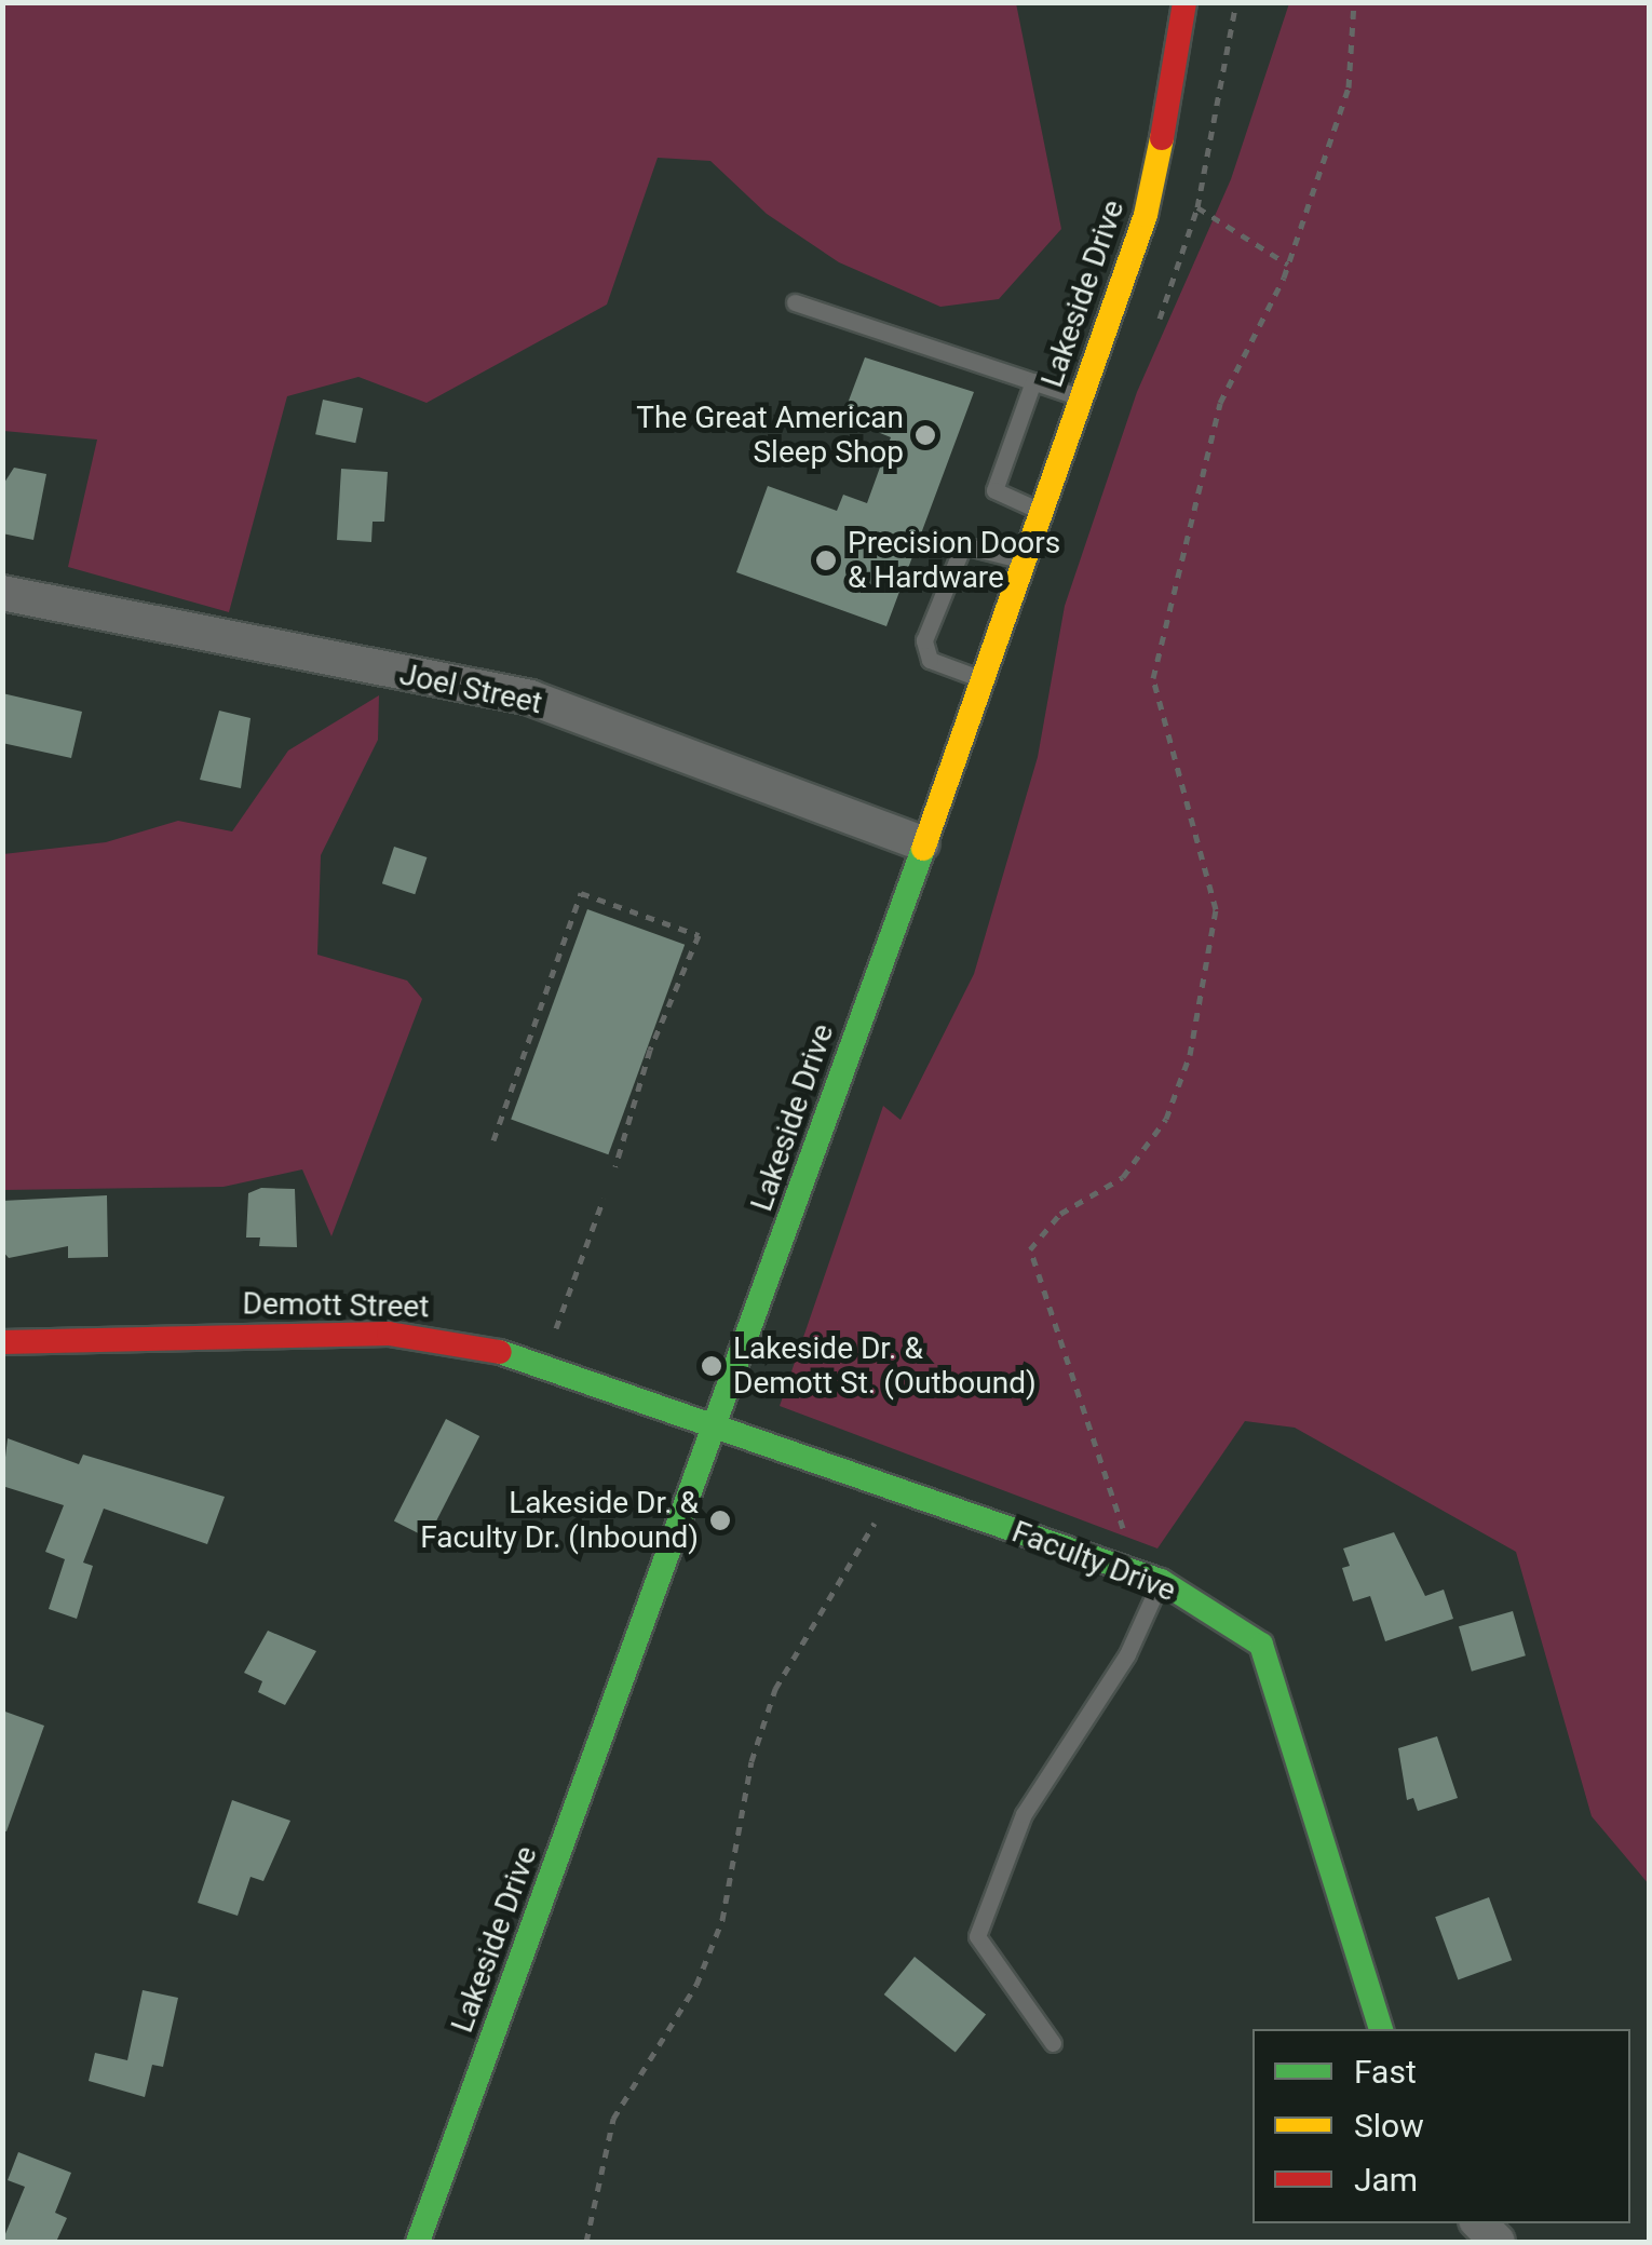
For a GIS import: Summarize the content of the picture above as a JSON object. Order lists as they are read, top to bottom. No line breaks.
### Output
{"streets":{"main road":["Lakeside Drive","Demott Street","Faculty Drive"],"street":["Joel Street"]},"crossings":[["Lakeside Drive","Joel Street"],["Lakeside Drive","Demott Street"],["Lakeside Drive","Faculty Drive"],["Demott Street","Faculty Drive"]],"places":["The Great American Sleep Shop","Precision Doors & Hardware","Lakeside Dr. & Demott St. (Outbound)","Lakeside Dr. & Faculty Dr. (Inbound)"],"legend":["Fast","Slow","Jam"]}
